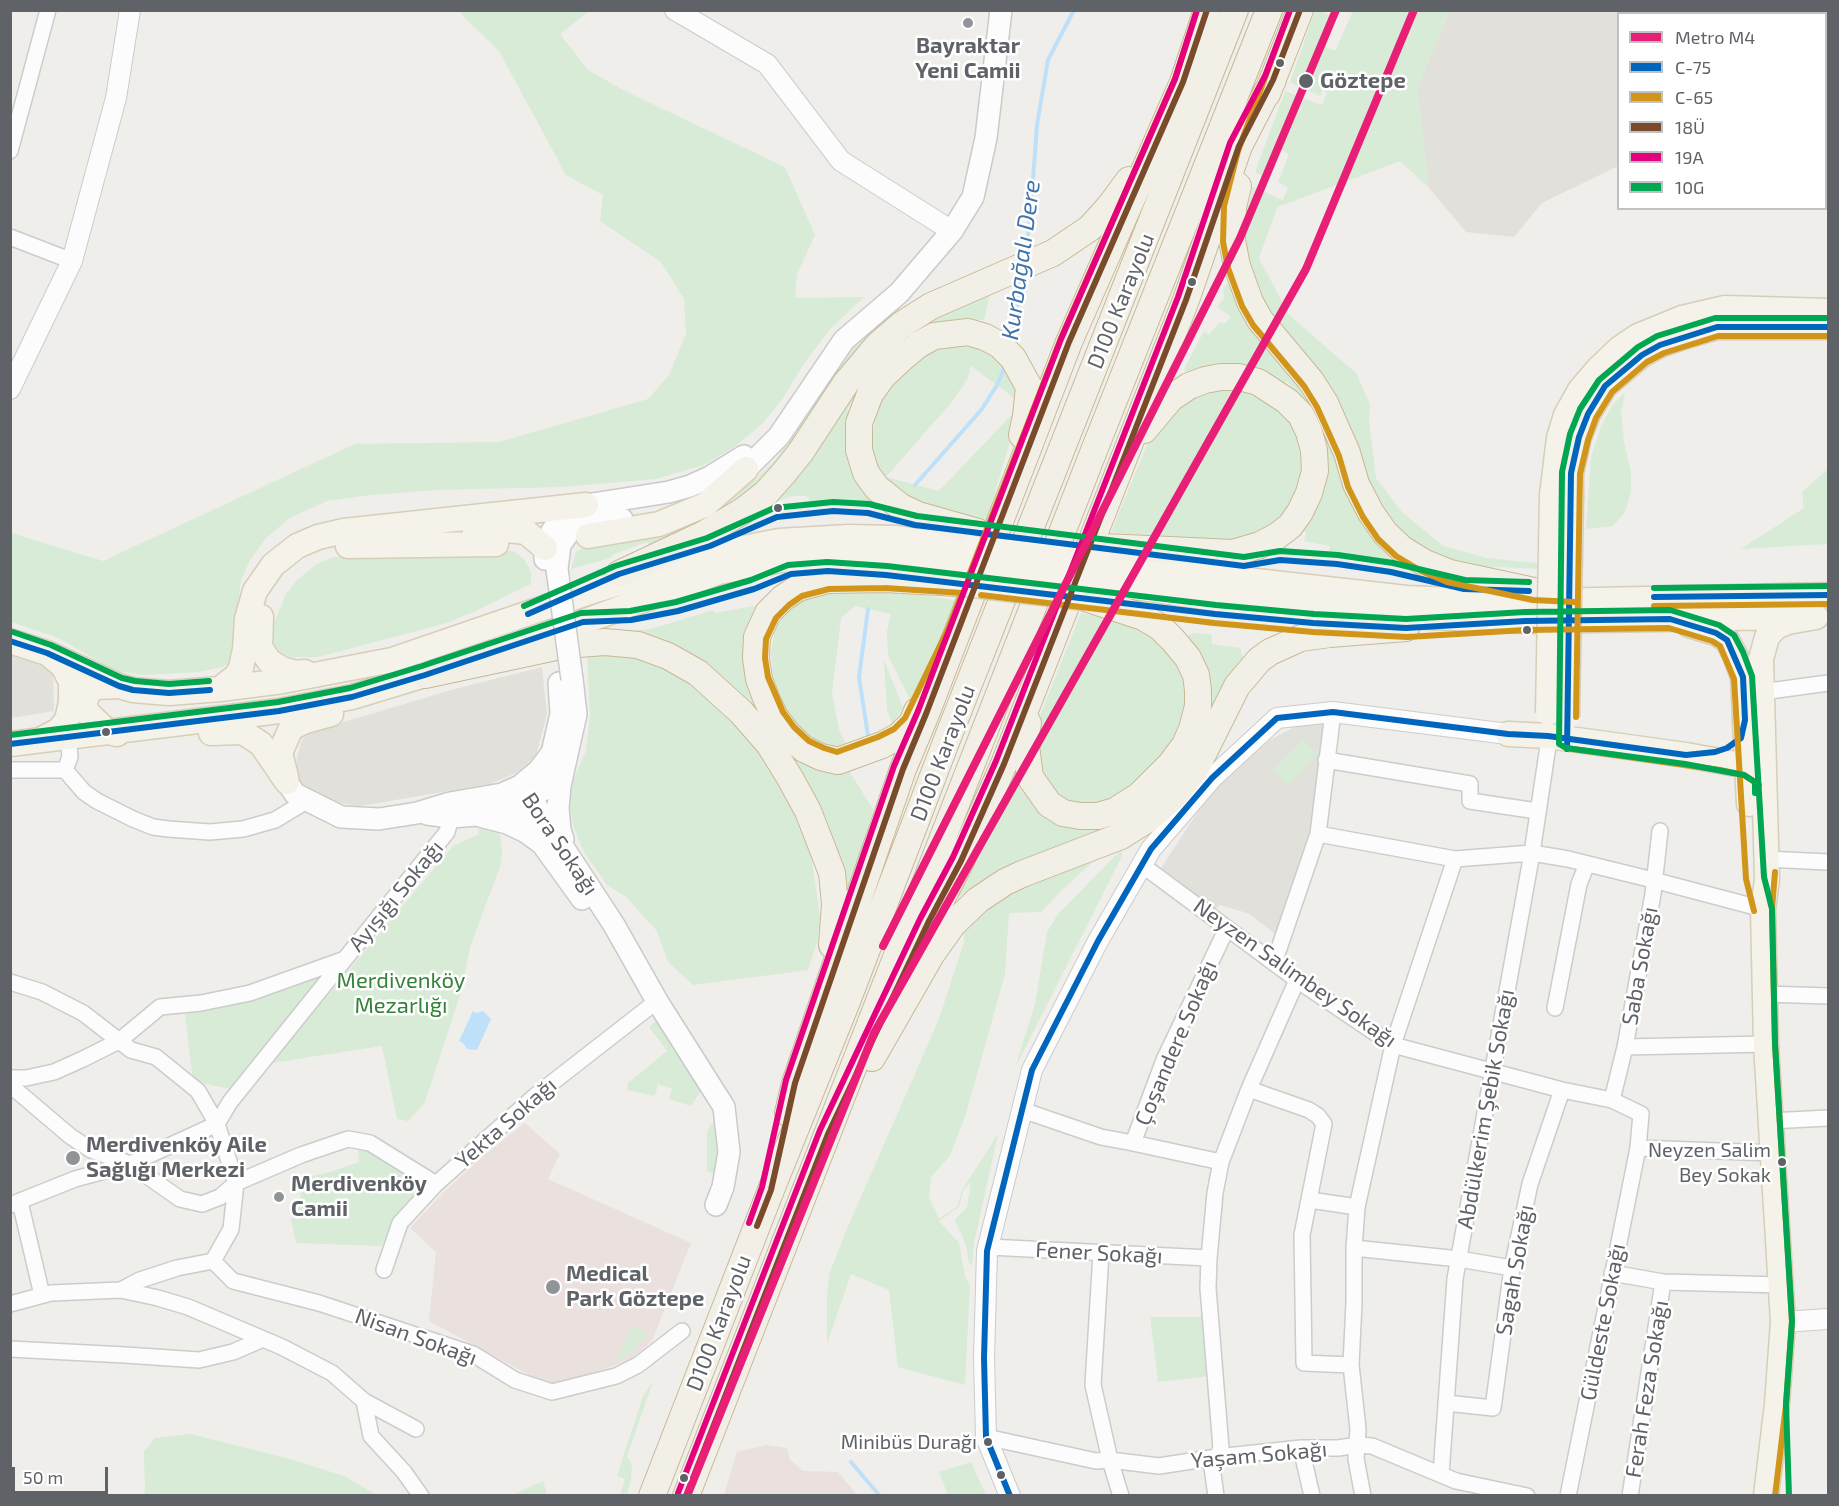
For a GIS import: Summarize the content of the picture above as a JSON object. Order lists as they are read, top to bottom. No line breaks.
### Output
{"streets":{"highway":["D100 Karayolu"],"main road":["Bora Sokağı"],"street":["Ayışığı Sokağı","Saba Sokağı","Neyzen Salimbey Sokağı","Çoşandere Sokağı","Abdülkerim Şebik Sokağı","Yekta Sokağı","Fener Sokağı","Sagah Sokağı","Güldeste Sokağı","Nisan Sokağı","Ferah Feza Sokağı","Yaşam Sokağı"]},"crossings":[["Bora Sokağı","Yekta Sokağı"],["Saba Sokağı","Neyzen Salimbey Sokağı"],["Neyzen Salimbey Sokağı","Çoşandere Sokağı"],["Neyzen Salimbey Sokağı","Abdülkerim Şebik Sokağı"],["Neyzen Salimbey Sokağı","Sagah Sokağı"],["Neyzen Salimbey Sokağı","Güldeste Sokağı"],["Abdülkerim Şebik Sokağı","Sagah Sokağı"],["Abdülkerim Şebik Sokağı","Yaşam Sokağı"]],"water":["Kurbağalı Dere"],"parks":["Merdivenköy Mezarlığı"],"places":["Bayraktar Yeni Camii","Göztepe","Merdivenköy Aile Sağlığı Merkezi","Neyzen Salim Bey Sokak","Merdivenköy Camii","Medical Park Göztepe","Minibüs Durağı"],"lines":["metro line M4","transit line C-65","transit line 18Ü","transit line 19A","transit line 10G","transit line C-75"],"legend":["Metro M4","C-75","C-65","18Ü","19A","10G"],"scale_bar":"50 m"}
